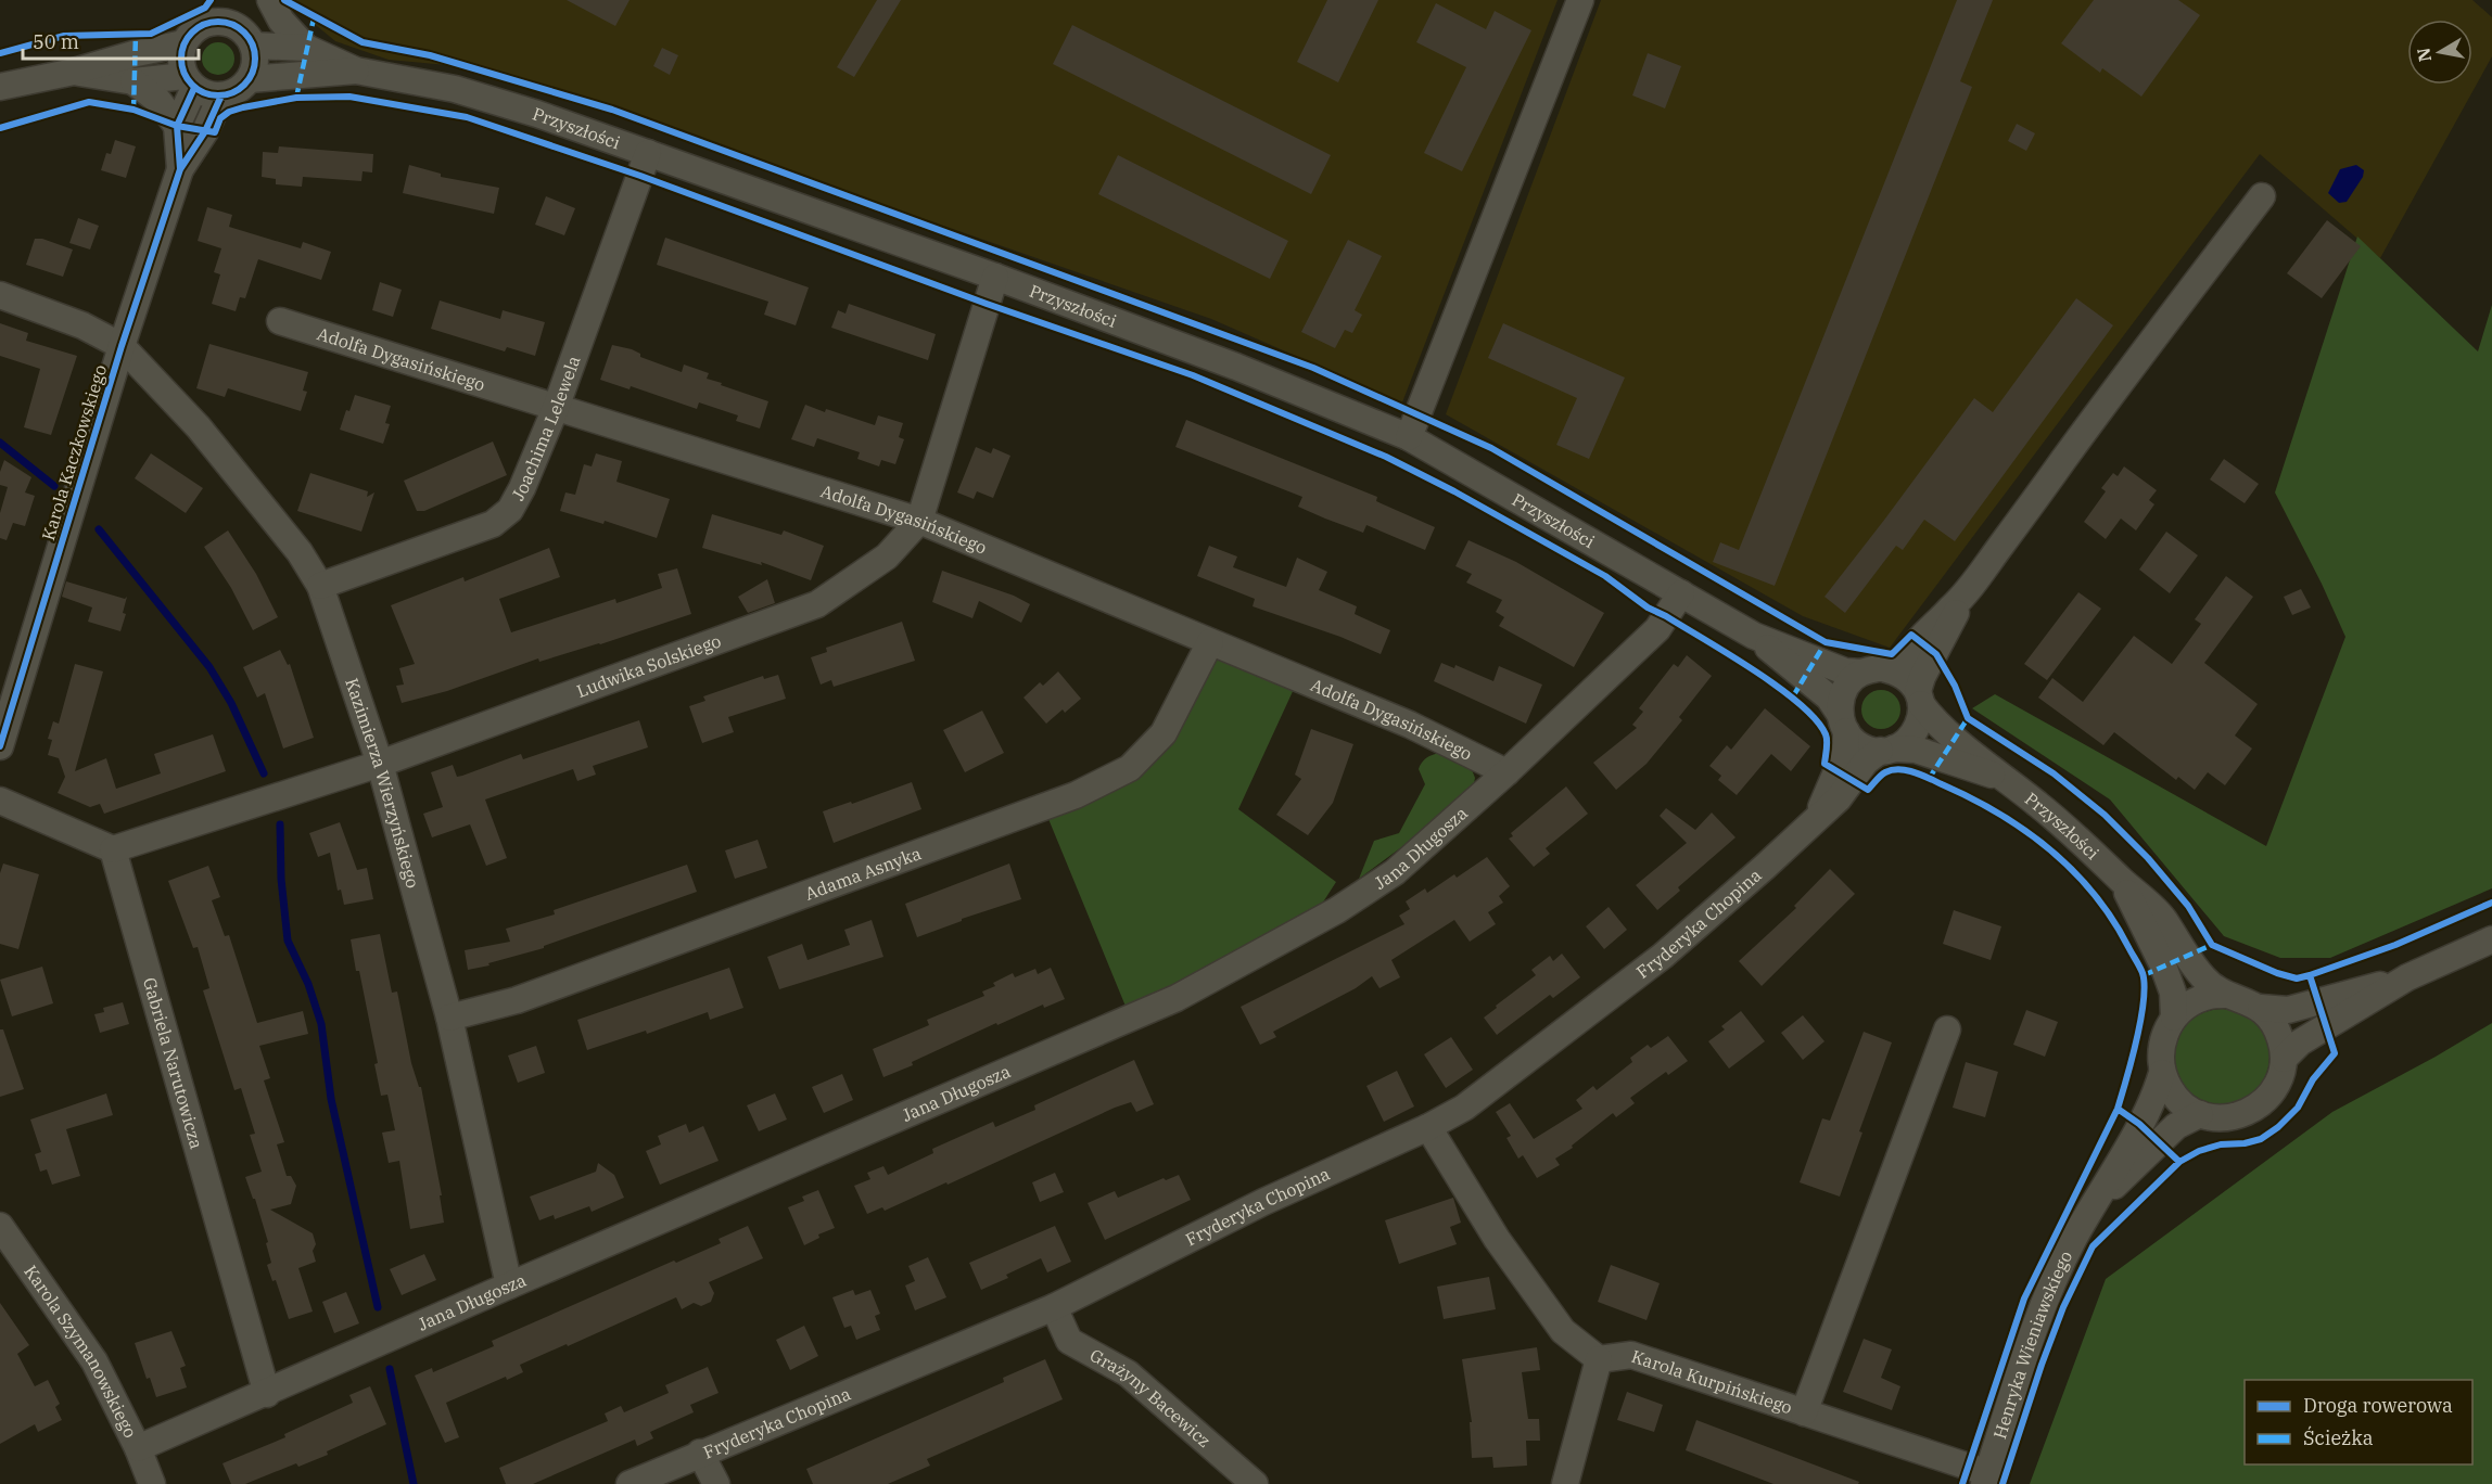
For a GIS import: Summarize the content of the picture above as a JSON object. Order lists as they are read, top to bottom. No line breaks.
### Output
{"streets":{"street":["Przyszłości","Adolfa Dygasińskiego","Joachima Lelewela","Karola Kaczkowskiego","Ludwika Solskiego","Kazimierza Wierzyńskiego","Jana Długosza","Adama Asnyka","Fryderyka Chopina","Gabriela Narutowicza","Henryka Wieniawskiego","Karola Szymanowskiego","Karola Kurpińskiego","Grażyny Bacewicz"]},"crossings":[["Przyszłości","Joachima Lelewela"],["Przyszłości","Ludwika Solskiego"],["Przyszłości","Jana Długosza"],["Przyszłości","Fryderyka Chopina"],["Przyszłości","Henryka Wieniawskiego"],["Adolfa Dygasińskiego","Joachima Lelewela"],["Adolfa Dygasińskiego","Ludwika Solskiego"],["Adolfa Dygasińskiego","Jana Długosza"],["Adolfa Dygasińskiego","Adama Asnyka"],["Joachima Lelewela","Kazimierza Wierzyńskiego"],["Karola Kaczkowskiego","Kazimierza Wierzyńskiego"],["Ludwika Solskiego","Kazimierza Wierzyńskiego"],["Ludwika Solskiego","Gabriela Narutowicza"],["Kazimierza Wierzyńskiego","Jana Długosza"],["Kazimierza Wierzyńskiego","Adama Asnyka"],["Jana Długosza","Gabriela Narutowicza"],["Jana Długosza","Karola Szymanowskiego"],["Fryderyka Chopina","Grażyny Bacewicz"],["Henryka Wieniawskiego","Karola Kurpińskiego"]],"legend":["Droga rowerowa","Ścieżka"],"scale_bar":"50 m","north":"left"}
